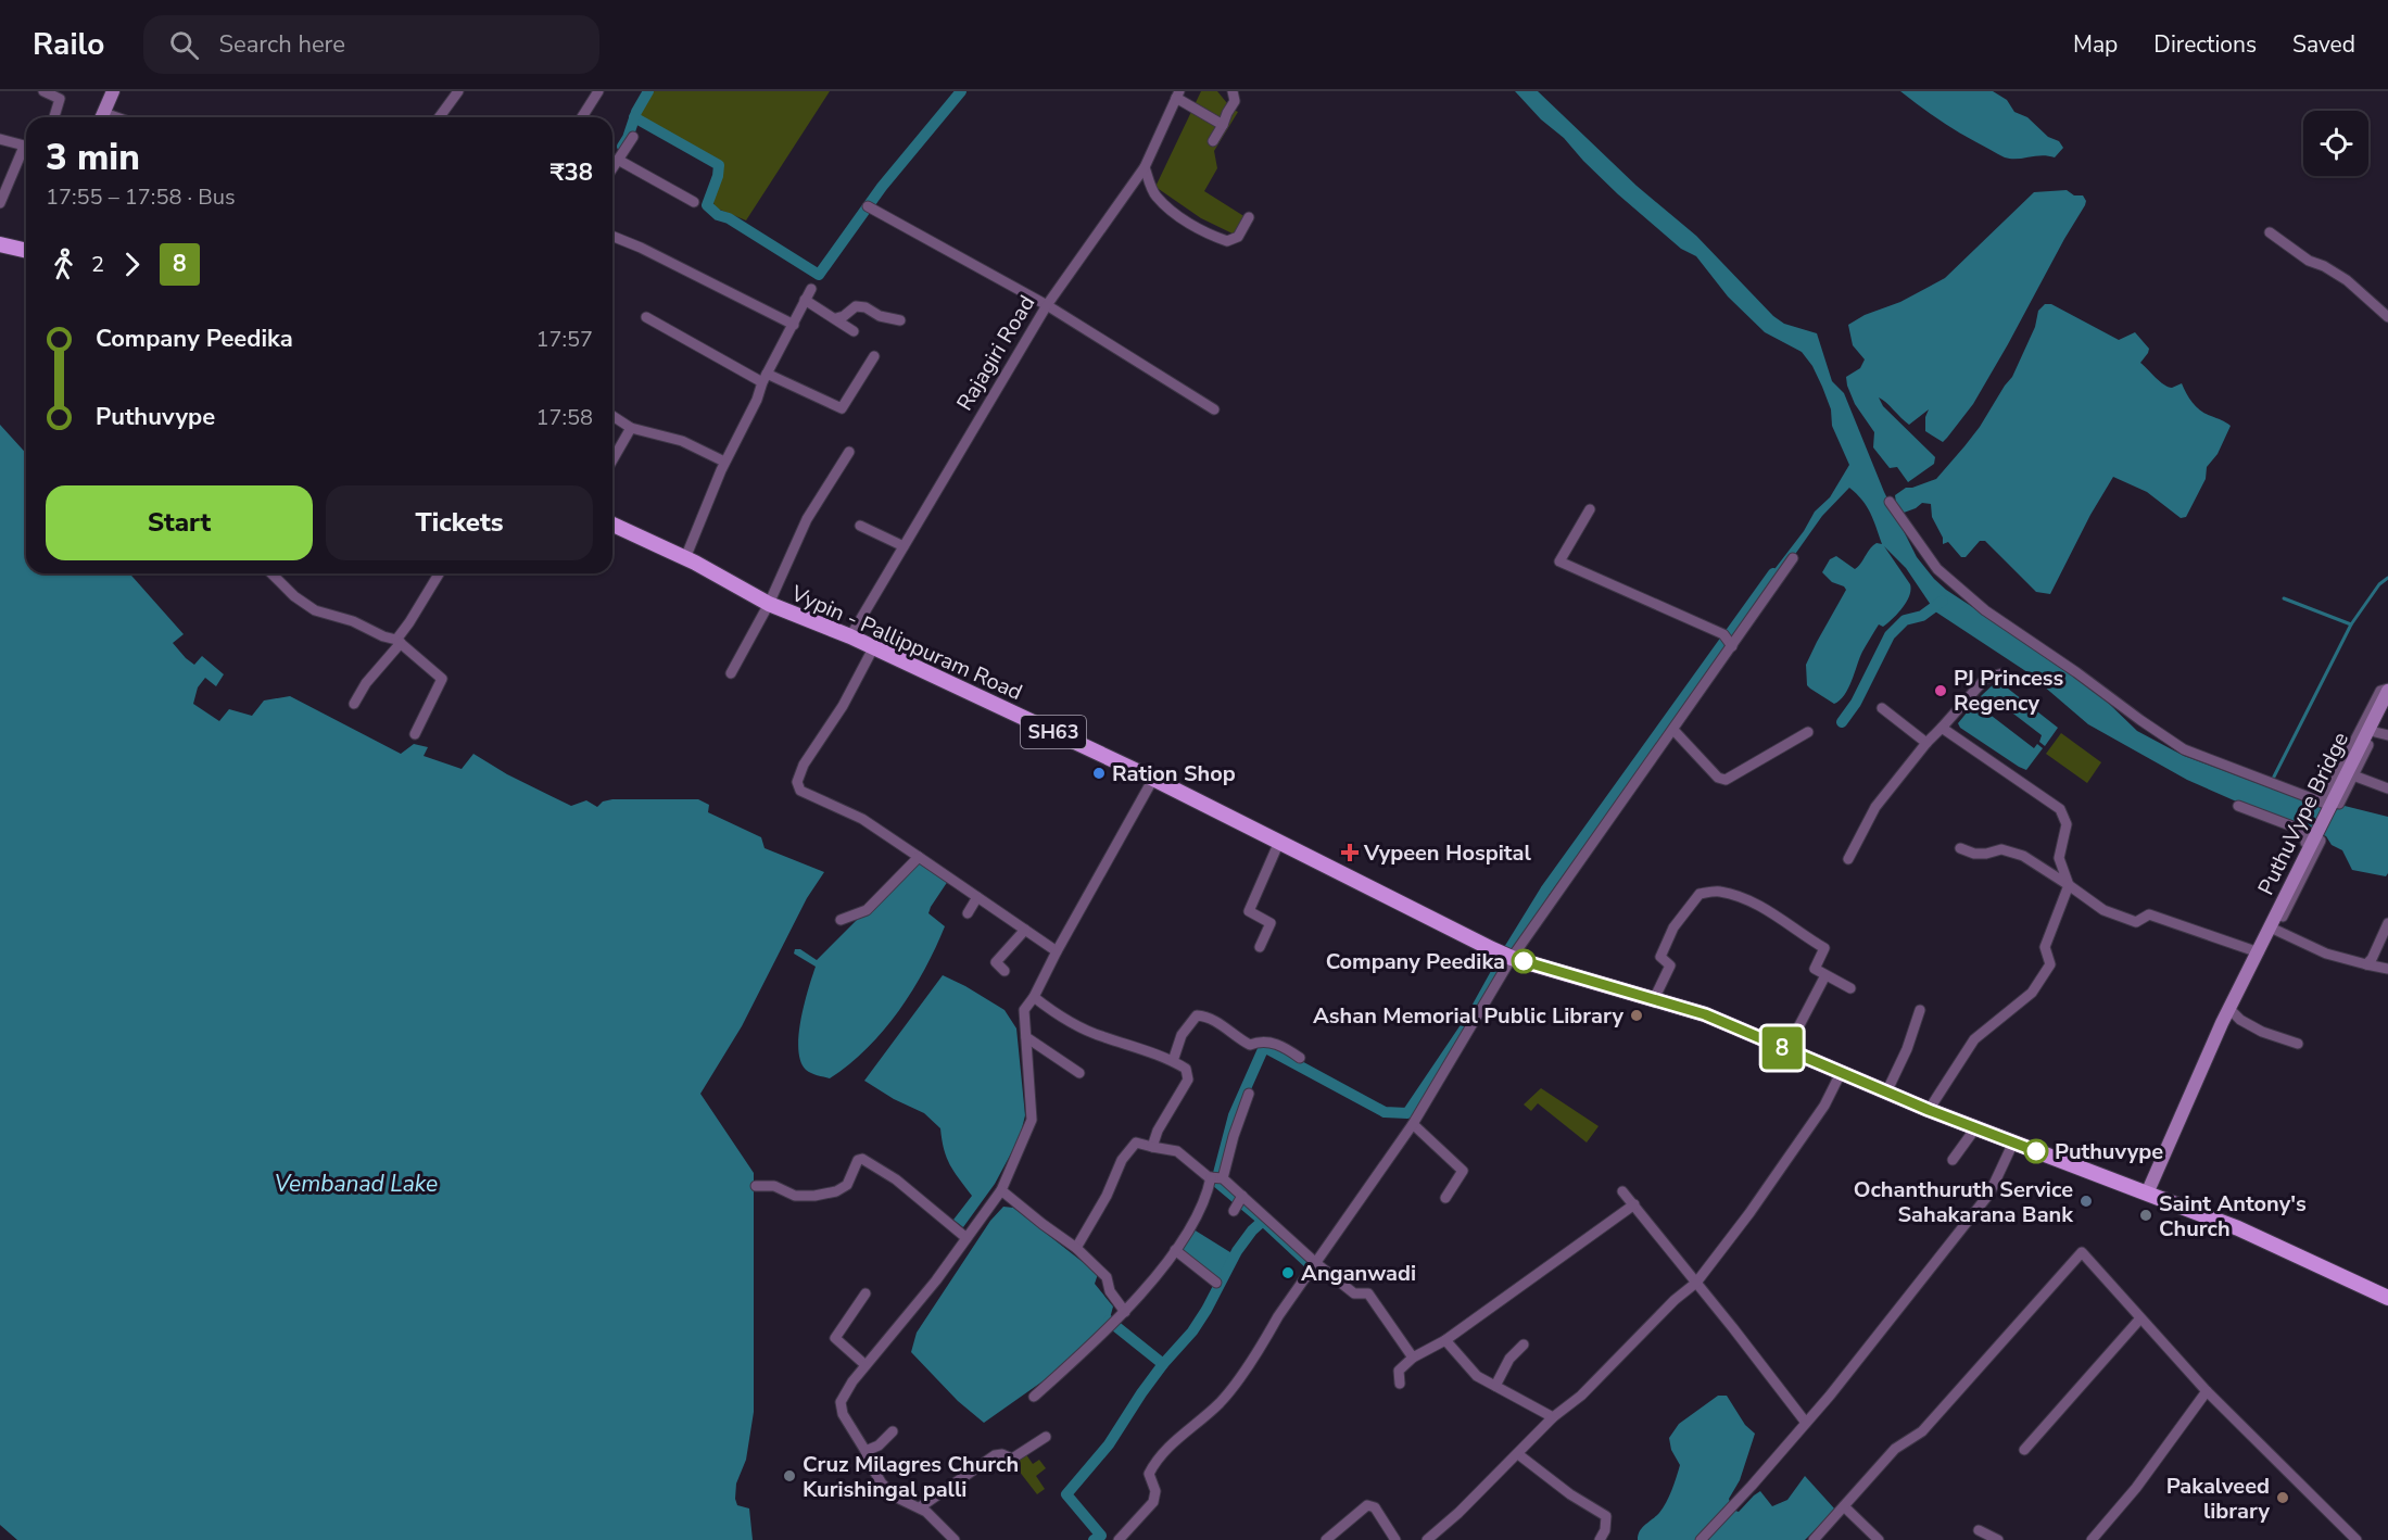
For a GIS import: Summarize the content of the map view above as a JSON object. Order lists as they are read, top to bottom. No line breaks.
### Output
{"streets":{"main road":["Vypin - Pallippuram Road","SH63","PuthuVype Bridge"],"street":["Rajagiri Road"]},"crossings":[["Rajagiri Road","Vypin - Pallippuram Road"],["Vypin - Pallippuram Road","SH63"],["SH63","PuthuVype Bridge"]],"water":["Vembanad Lake"],"places":{"other":["PJ Princess Regency","Ration Shop","Company Peedika","Ashan Memorial Public Library","Puthuvype","Ochanthuruth Service Sahakarana Bank","Saint Antony's Church","Anganwadi","Cruz Milagres Church Kurishingal palli","Pakalveed library"],"health":["Vypeen Hospital"]},"lines":["bus line 8"],"page":{"header":"Railo","search":"Search here","nav":["Map","Directions","Saved"],"on_map":"8","heading":["3 min","17:55 – 17:58 · Bus","₹38"],"legs":["2","8"],"list":[{"name":"Company Peedika","value":"17:57"},{"name":"Puthuvype","value":"17:58"}],"buttons":["Start","Tickets"]}}
